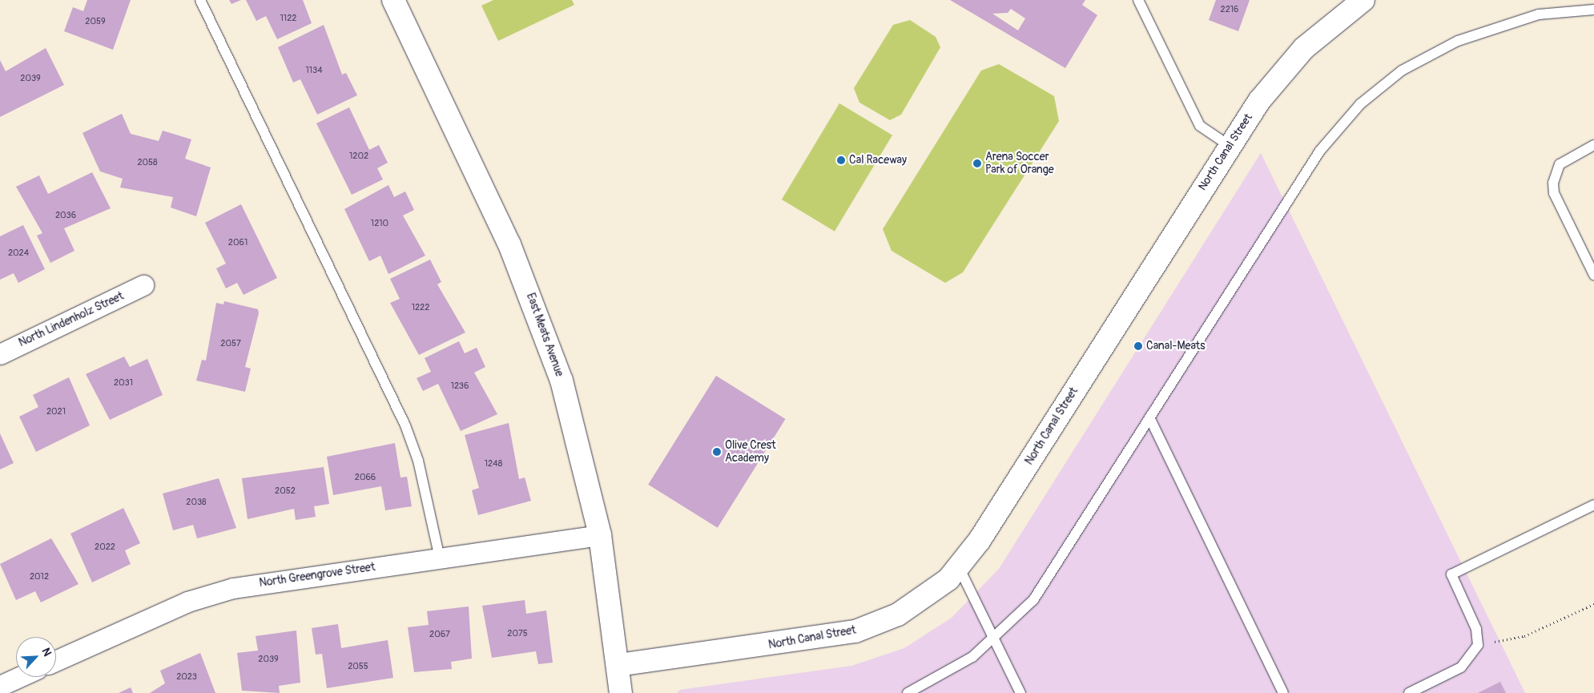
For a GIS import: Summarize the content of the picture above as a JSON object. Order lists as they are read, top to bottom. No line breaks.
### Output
{"streets":{"street":["North Canal Street","North Lindenholz Street","East Meats Avenue","North Greengrove Street"]},"crossings":[["North Canal Street","East Meats Avenue"],["East Meats Avenue","North Greengrove Street"]],"places":["Cal Raceway","Arena Soccer Park of Orange","Canal-Meats","Olive Crest Academy"],"house_numbers":["2216","1122","2059","1134","2039","1202","2058","2036","1210","2061","2024","1222","2057","2031","1236","2021","1248","2066","2052","2038","2022","2012","2075","2067","2039","2055","2023"],"north":"top right"}
